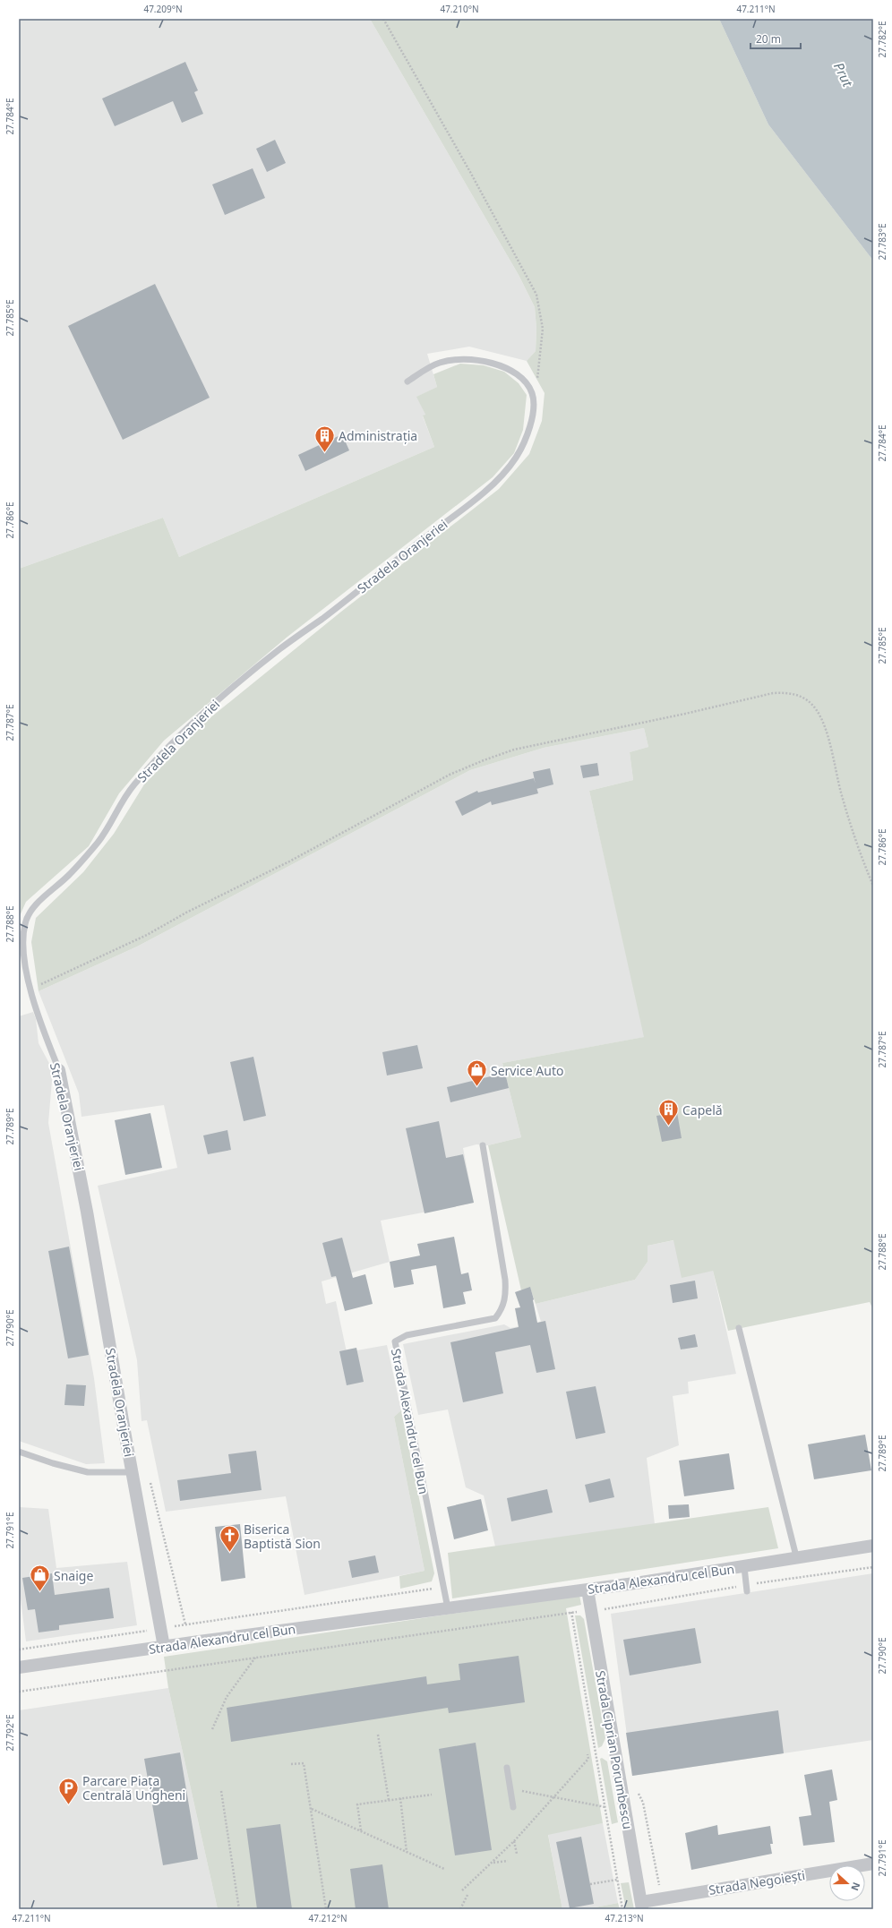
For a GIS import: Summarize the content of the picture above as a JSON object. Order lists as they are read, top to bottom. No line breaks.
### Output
{"streets":{"street":["Stradela Oranjeriei","Strada Alexandru cel Bun","Strada Ciprian Porumbescu","Strada Negoiești"]},"crossings":[["Stradela Oranjeriei","Strada Alexandru cel Bun"],["Strada Alexandru cel Bun","Strada Ciprian Porumbescu"],["Strada Ciprian Porumbescu","Strada Negoiești"]],"water":["Prut"],"places":{"building":["Administrația","Capelă"],"shop":["Service Auto","Snaige"],"church":["Biserica Baptistă Sion"],"parking":["Parcare Piața Centrală Ungheni"]},"scale_bar":"20 m","north":"right","coordinates":["47.209°N","47.210°N","47.211°N","27.782°E","27.784°E","27.783°E","27.785°E","27.786°E","27.787°E","27.788°E","27.789°E","27.790°E","27.791°E","27.792°E","47.212°N","47.213°N"]}
